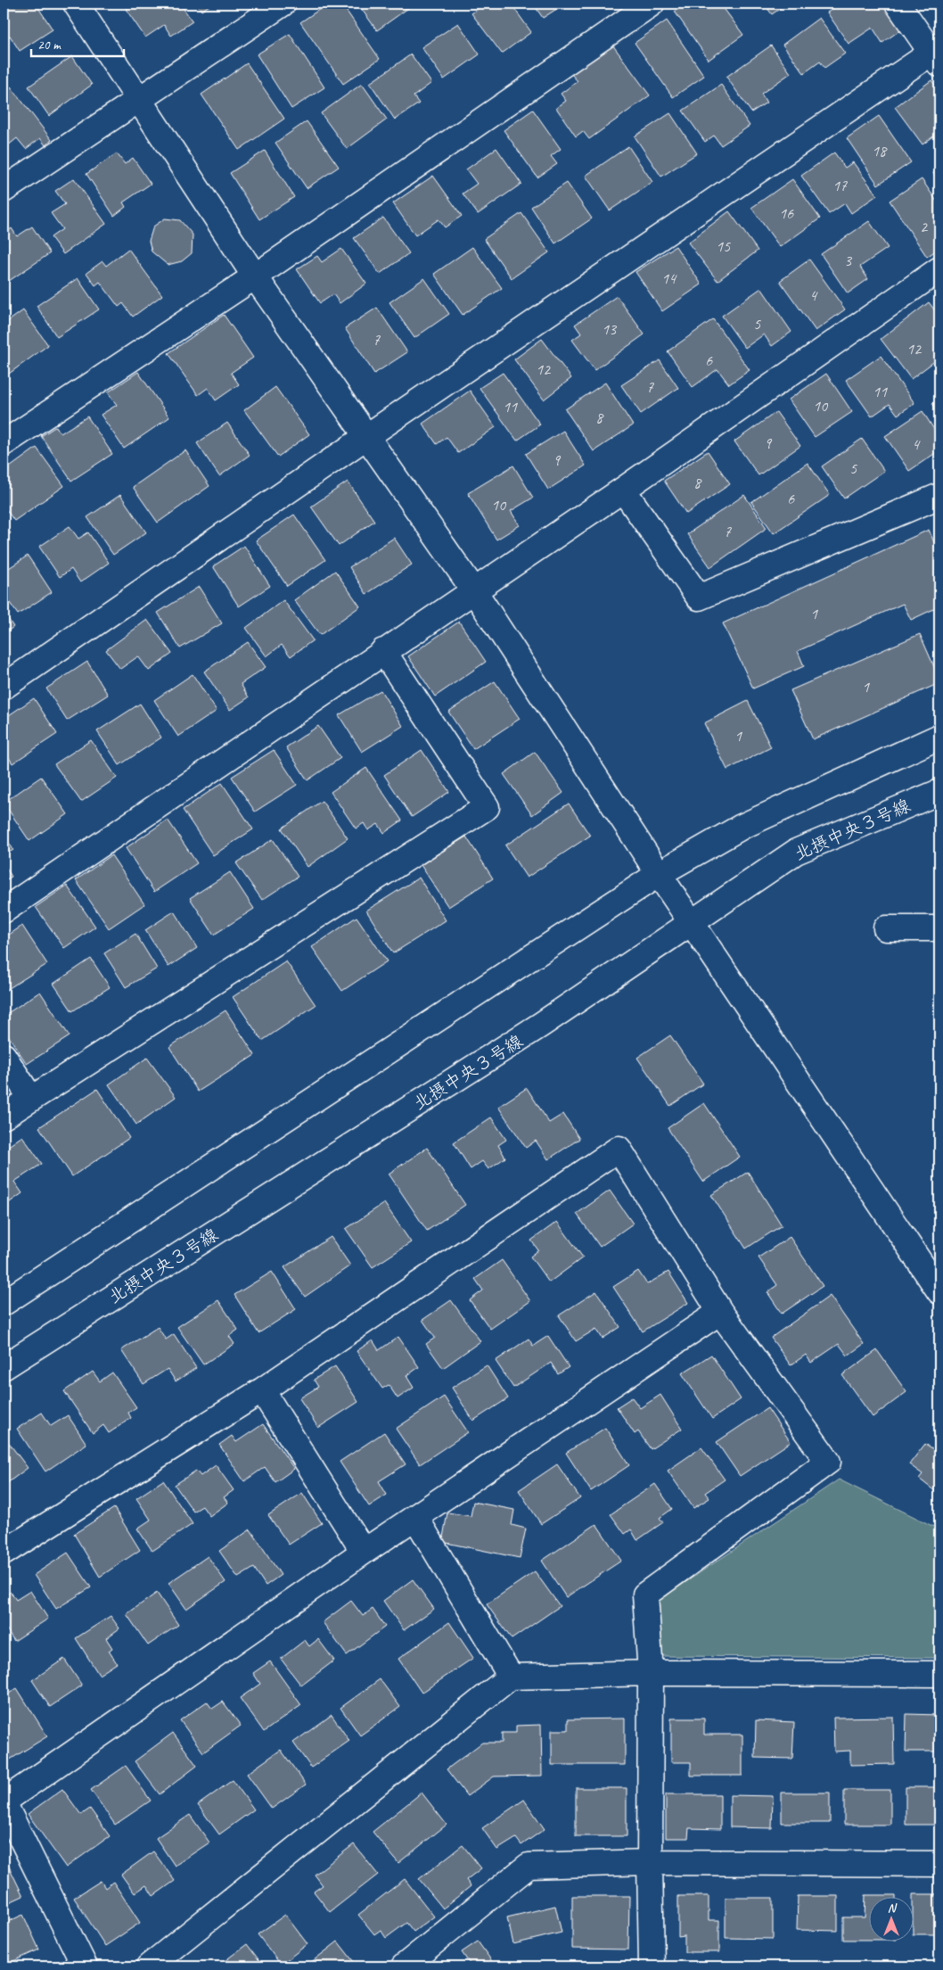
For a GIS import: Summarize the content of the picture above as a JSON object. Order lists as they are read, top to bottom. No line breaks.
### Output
{"streets":{"street":["北摂中央３号線"]},"house_numbers":["18","17","16","2","15","3","14","4","5","13","7","12","6","12","7","11","10","11","8","9","4","9","5","8","6","10","7","1","1","1"],"scale_bar":"20 m","north":"top"}
